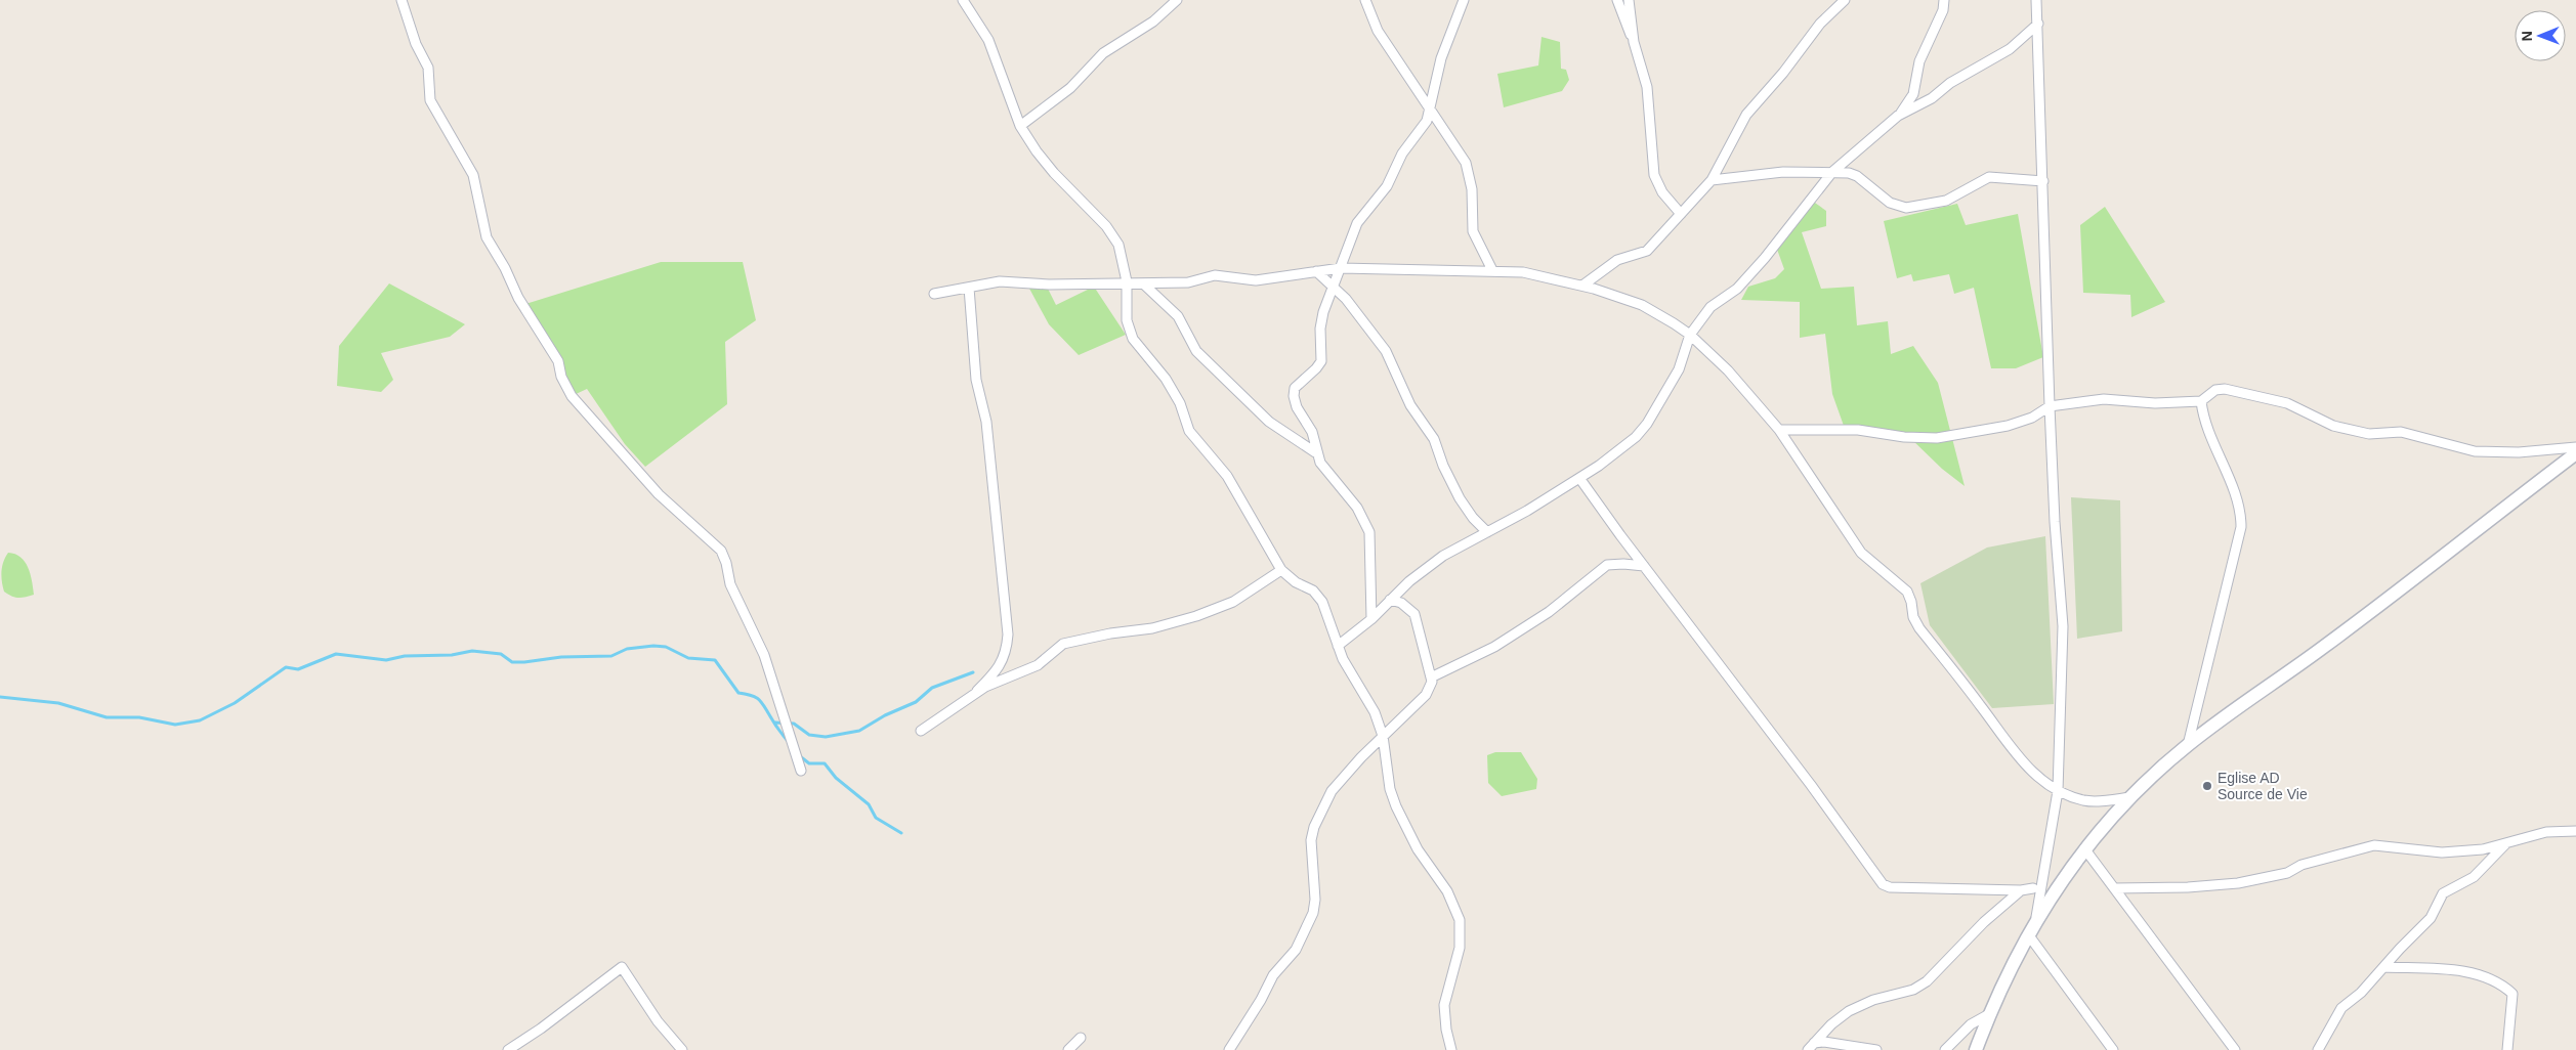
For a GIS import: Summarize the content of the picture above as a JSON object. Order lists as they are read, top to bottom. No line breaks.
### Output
{"places":["Eglise AD Source de Vie"],"north":"left"}
